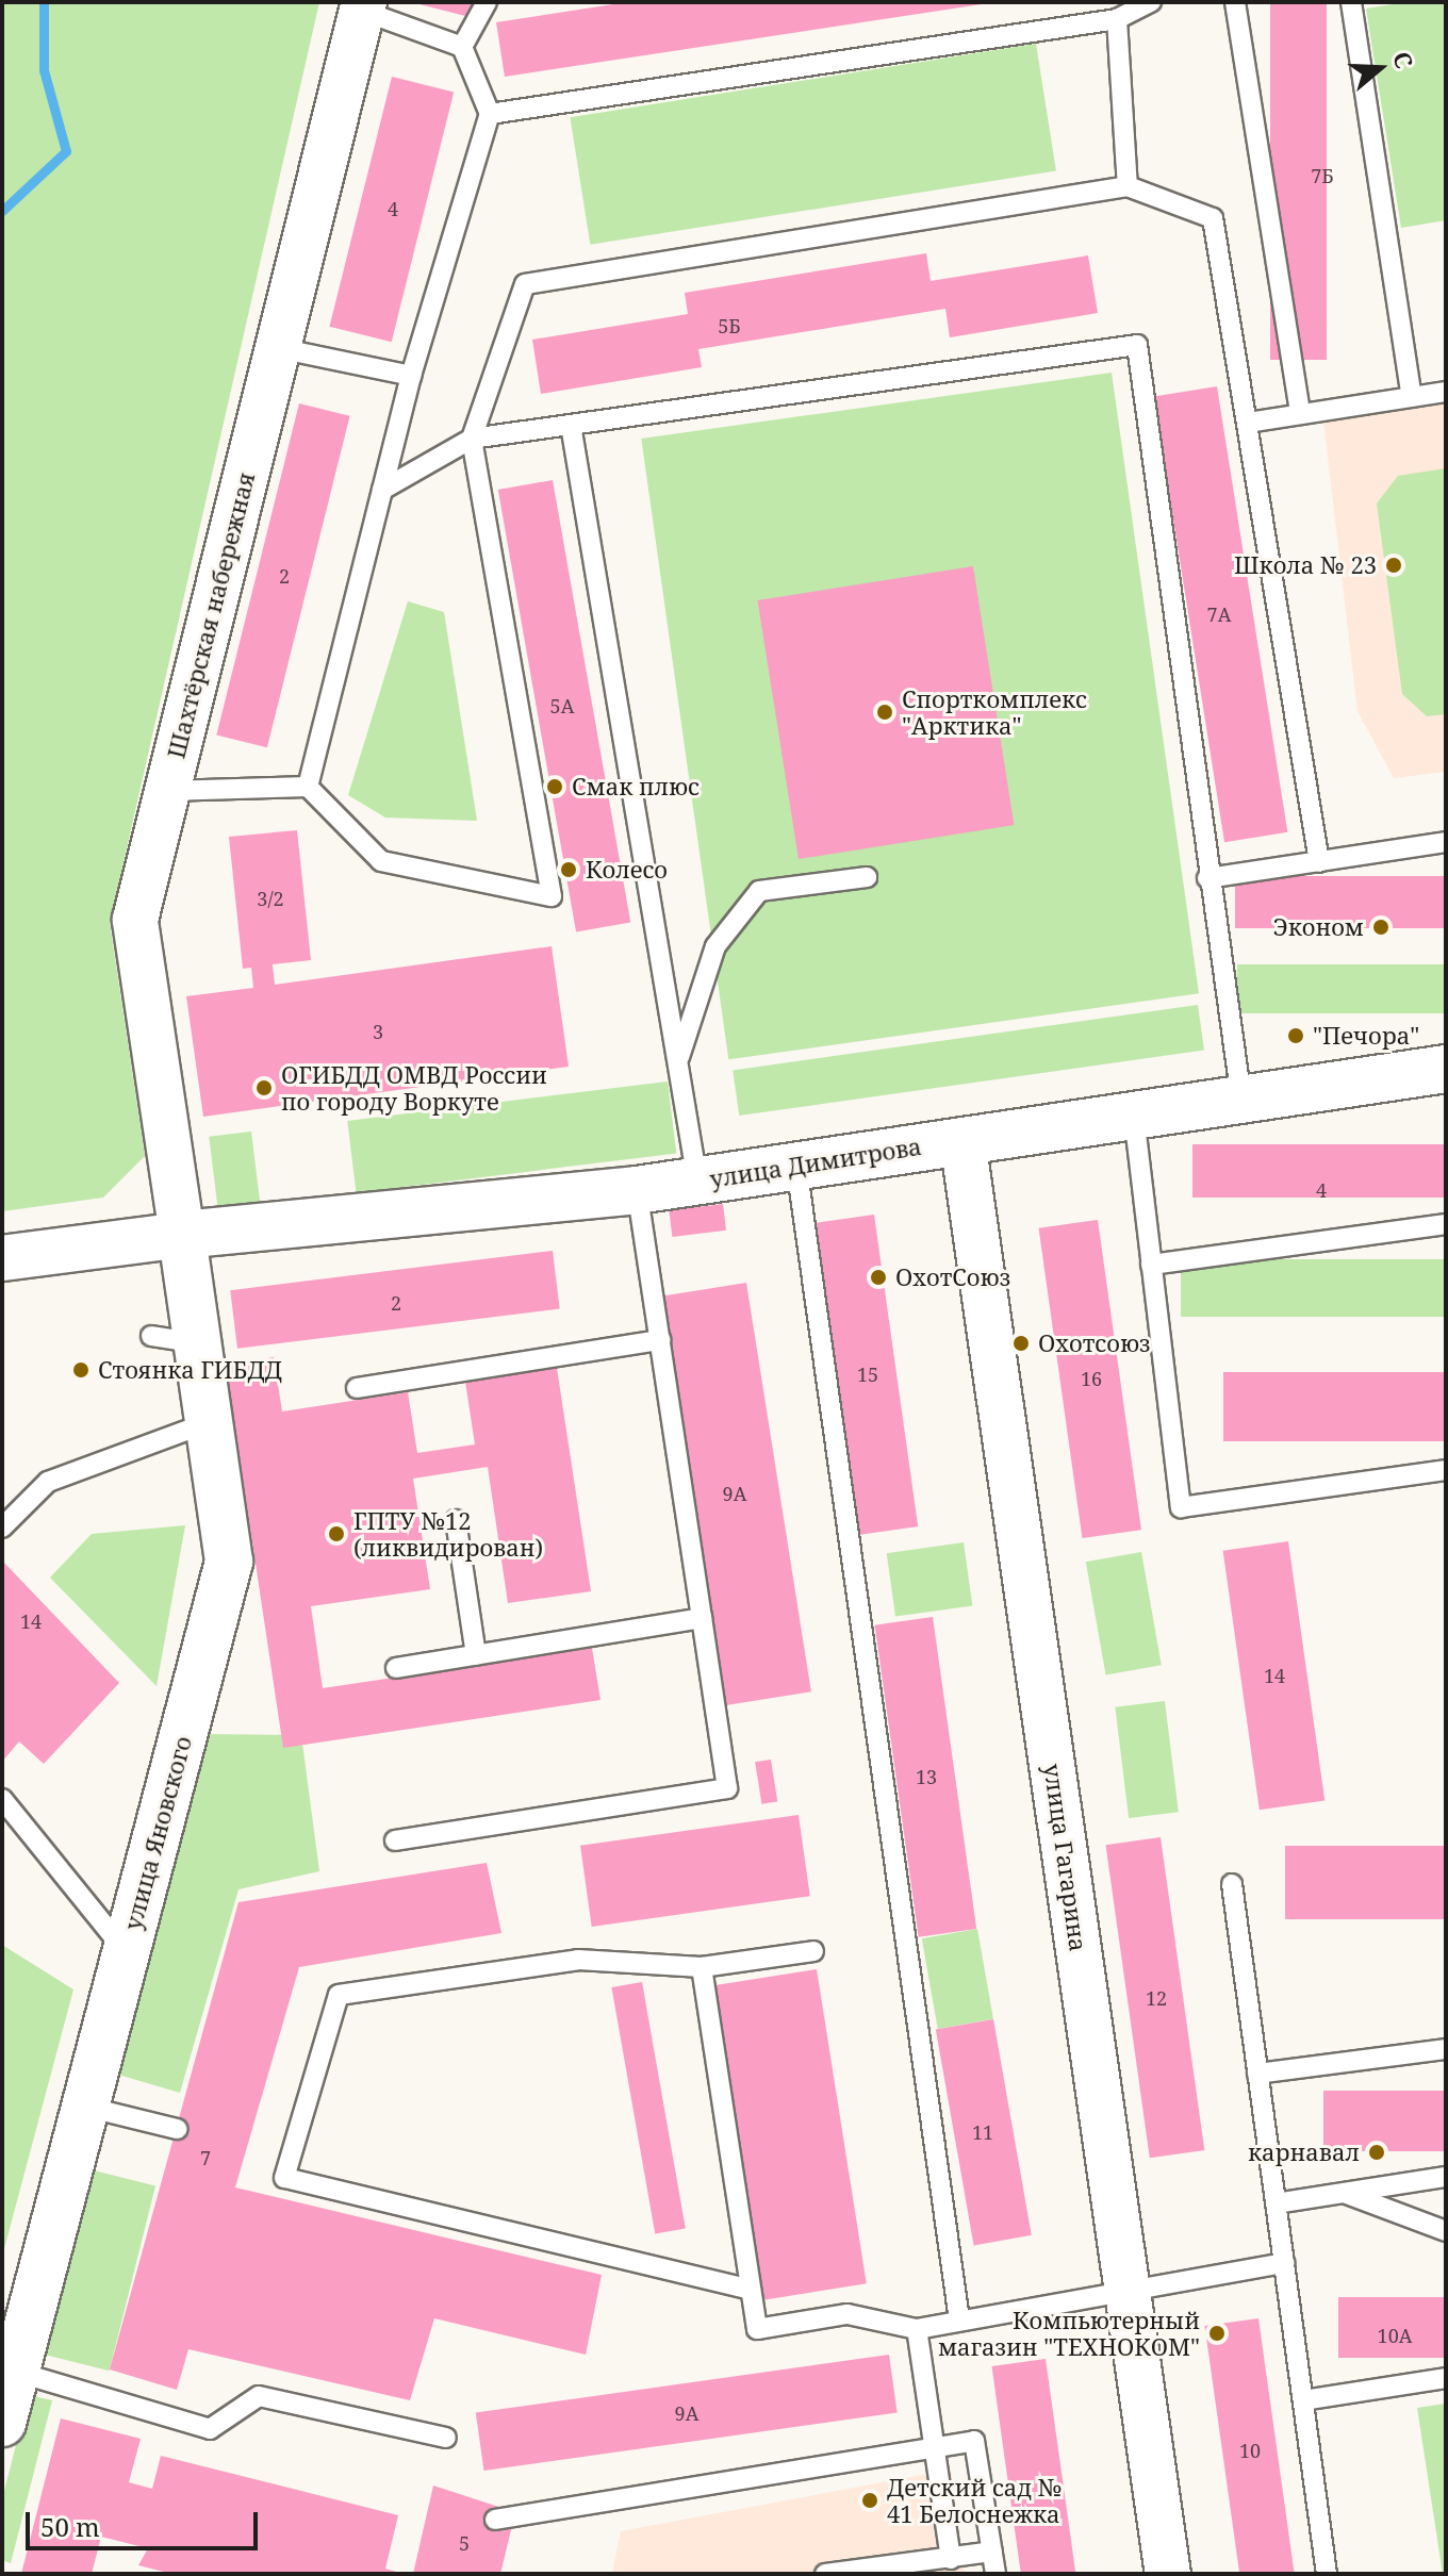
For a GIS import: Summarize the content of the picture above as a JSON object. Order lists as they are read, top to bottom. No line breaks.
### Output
{"streets":{"main road":["улица Димитрова","улица Яновского"],"street":["Шахтёрская набережная","улица Гагарина"]},"crossings":[["Шахтёрская набережная","улица Димитрова"],["Шахтёрская набережная","улица Яновского"],["улица Димитрова","улица Яновского"],["улица Димитрова","улица Гагарина"]],"places":["Школа № 23","Спорткомплекс \"Арктика\"","Смак плюс","Колесо","Эконом","\"Печора\"","ОГИБДД ОМВД России по городу Воркуте","ОхотСоюз","Охотсоюз","Стоянка ГИБДД","ГПТУ №12 (ликвидирован)","карнавал","Компьютерный магазин \"ТЕХНОКОМ\"","Детский сад № 41 Белоснежка"],"house_numbers":["7Б","4","5Б","2","7А","5А","3/2","3","4","2","15","16","9А","14","14","13","12","11","7","10А","9А","10","5"],"scale_bar":"50 m","north":"right"}
